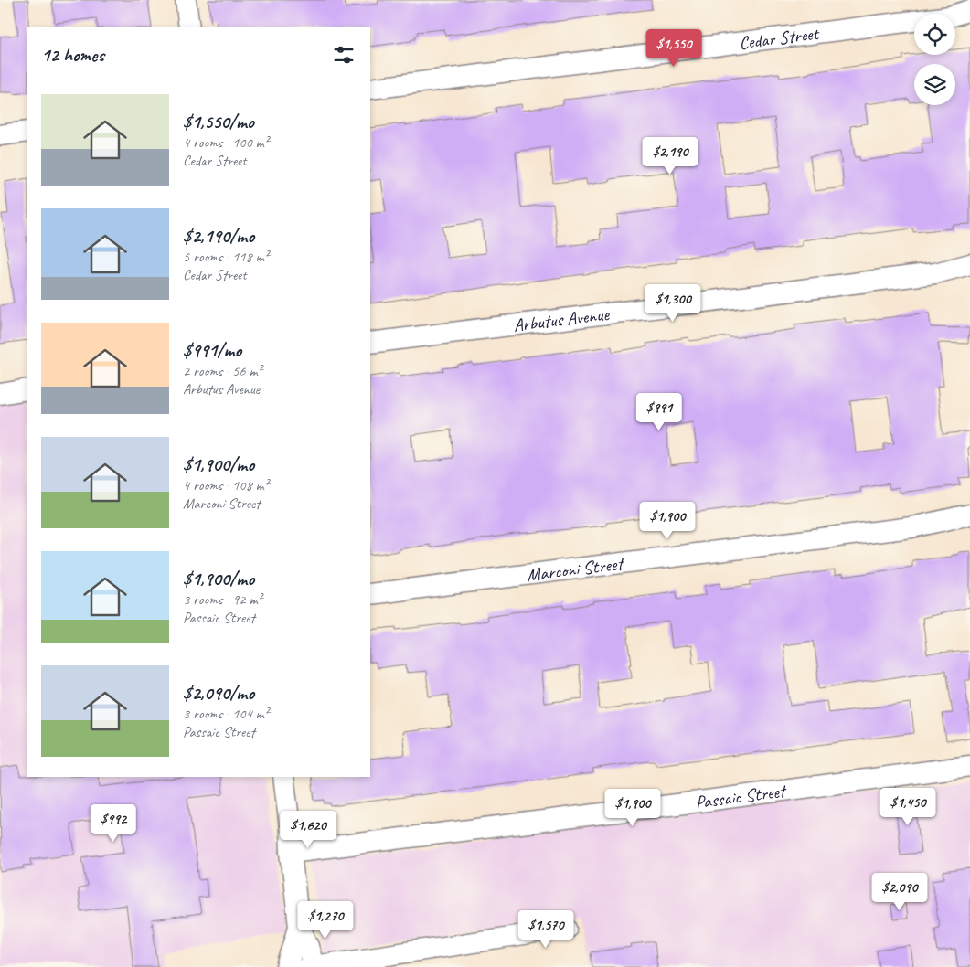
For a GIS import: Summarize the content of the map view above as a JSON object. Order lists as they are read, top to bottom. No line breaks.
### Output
{"streets":{"street":["Cedar Street","Arbutus Avenue","Marconi Street","Passaic Street"]},"page":{"heading":"12 homes","price":["$1,550","$2,190","$1,300","$991","$1,900","$1,450","$1,900","$992","$1,620","$2,090","$1,270","$1,570"],"list":[{"name":"$1,550/mo","note":"4 rooms · 100 m² · Cedar Street"},{"name":"$2,190/mo","note":"5 rooms · 118 m² · Cedar Street"},{"name":"$991/mo","note":"2 rooms · 56 m² · Arbutus Avenue"},{"name":"$1,900/mo","note":"4 rooms · 108 m² · Marconi Street"},{"name":"$1,900/mo","note":"3 rooms · 92 m² · Passaic Street"},{"name":"$2,090/mo","note":"3 rooms · 104 m² · Passaic Street"}]}}
